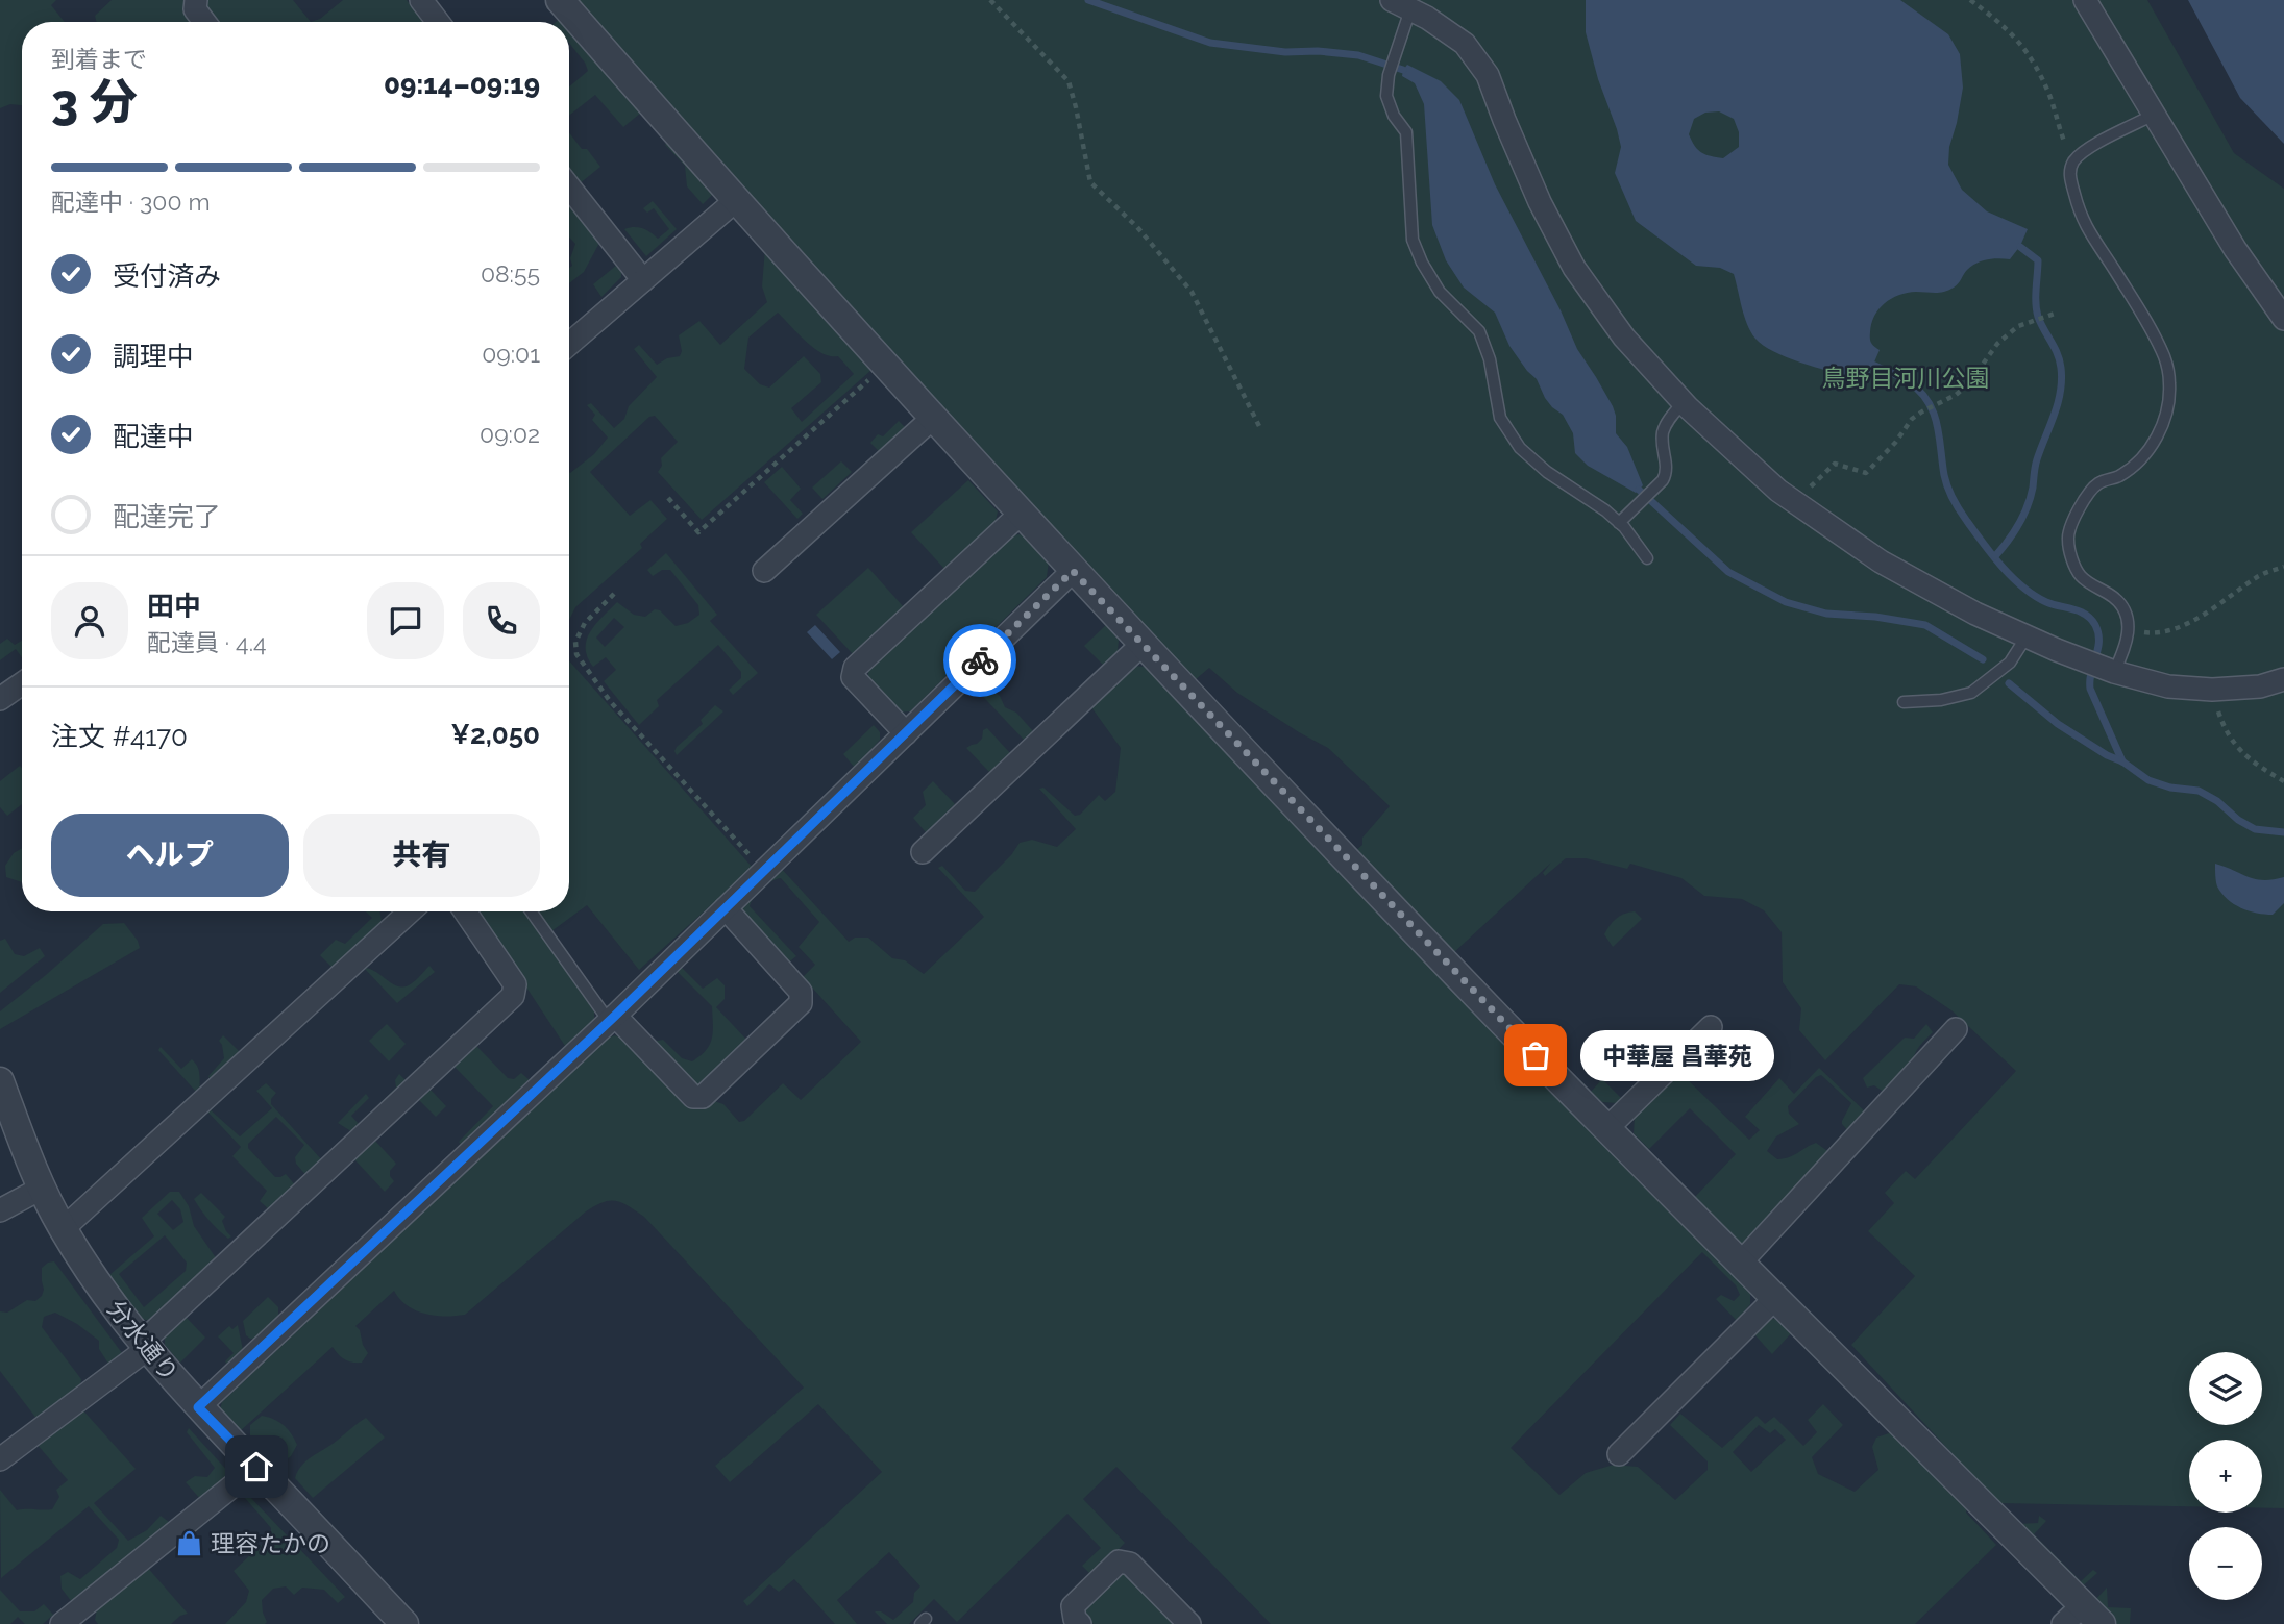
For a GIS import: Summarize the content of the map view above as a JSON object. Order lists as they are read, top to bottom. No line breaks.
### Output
{"streets":{"street":["分水通り"]},"parks":["鳥野目河川公園"],"places":{"other":["中華屋 昌華苑"],"shop":["理容たかの"]},"page":{"heading":["3 分","到着まで","09:14–09:19"],"panel":["田中","配達員 · 4.4","注文 #4170","¥2,050"],"bar":"配達中 · 300 m","list":[["受付済み","08:55"],["調理中","09:01"],["配達中","09:02"],"配達完了"],"buttons":["ヘルプ","共有"],"bubble":"中華屋 昌華苑","map_buttons":["+","−"]}}
